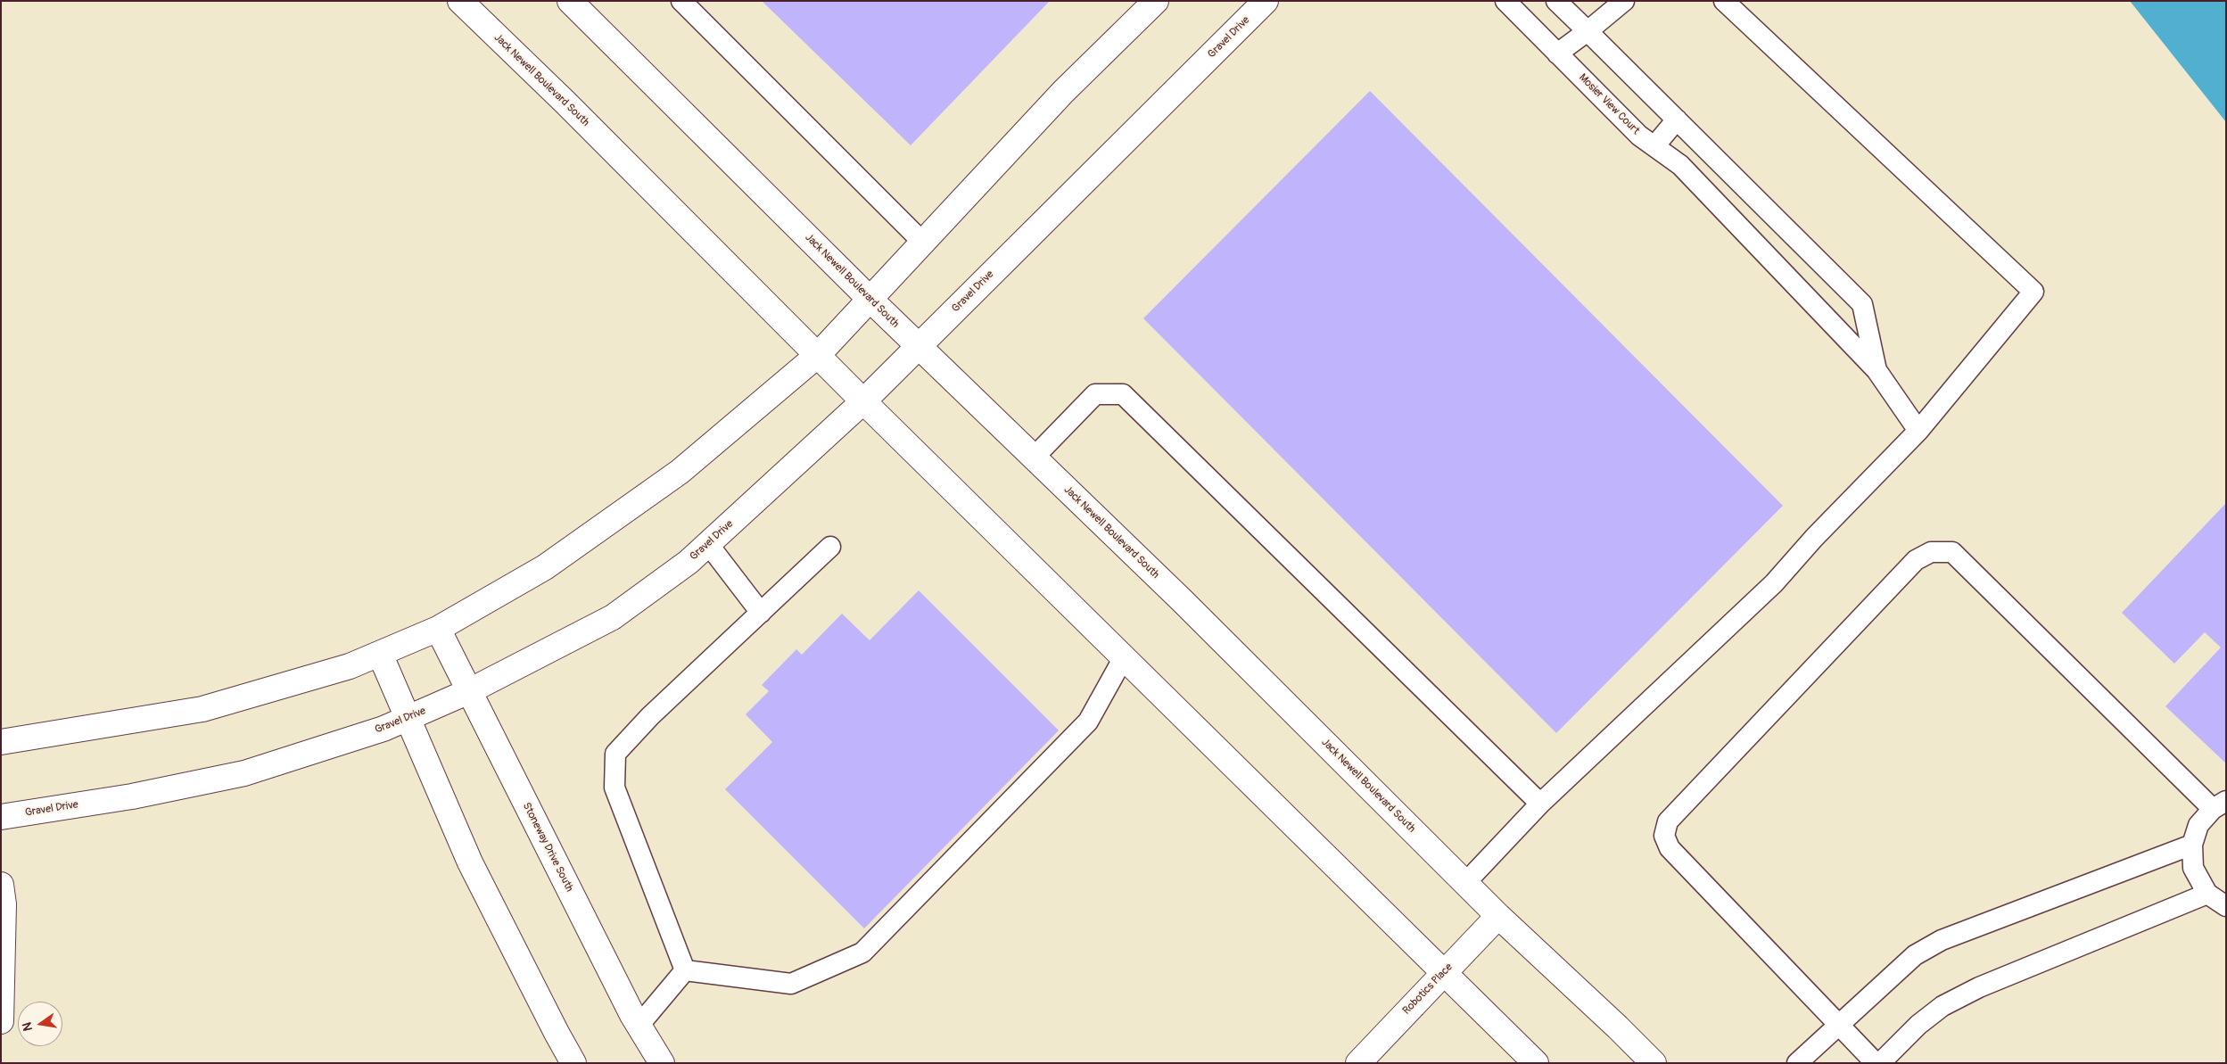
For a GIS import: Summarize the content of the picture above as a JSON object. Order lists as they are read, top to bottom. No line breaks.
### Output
{"streets":{"street":["Gravel Drive","Jack Newell Boulevard South","Stoneway Drive South","Robotics Place"],"lane":["Mosier View Court"]},"crossings":[["Gravel Drive","Jack Newell Boulevard South"],["Gravel Drive","Stoneway Drive South"],["Jack Newell Boulevard South","Robotics Place"]],"north":"left"}
